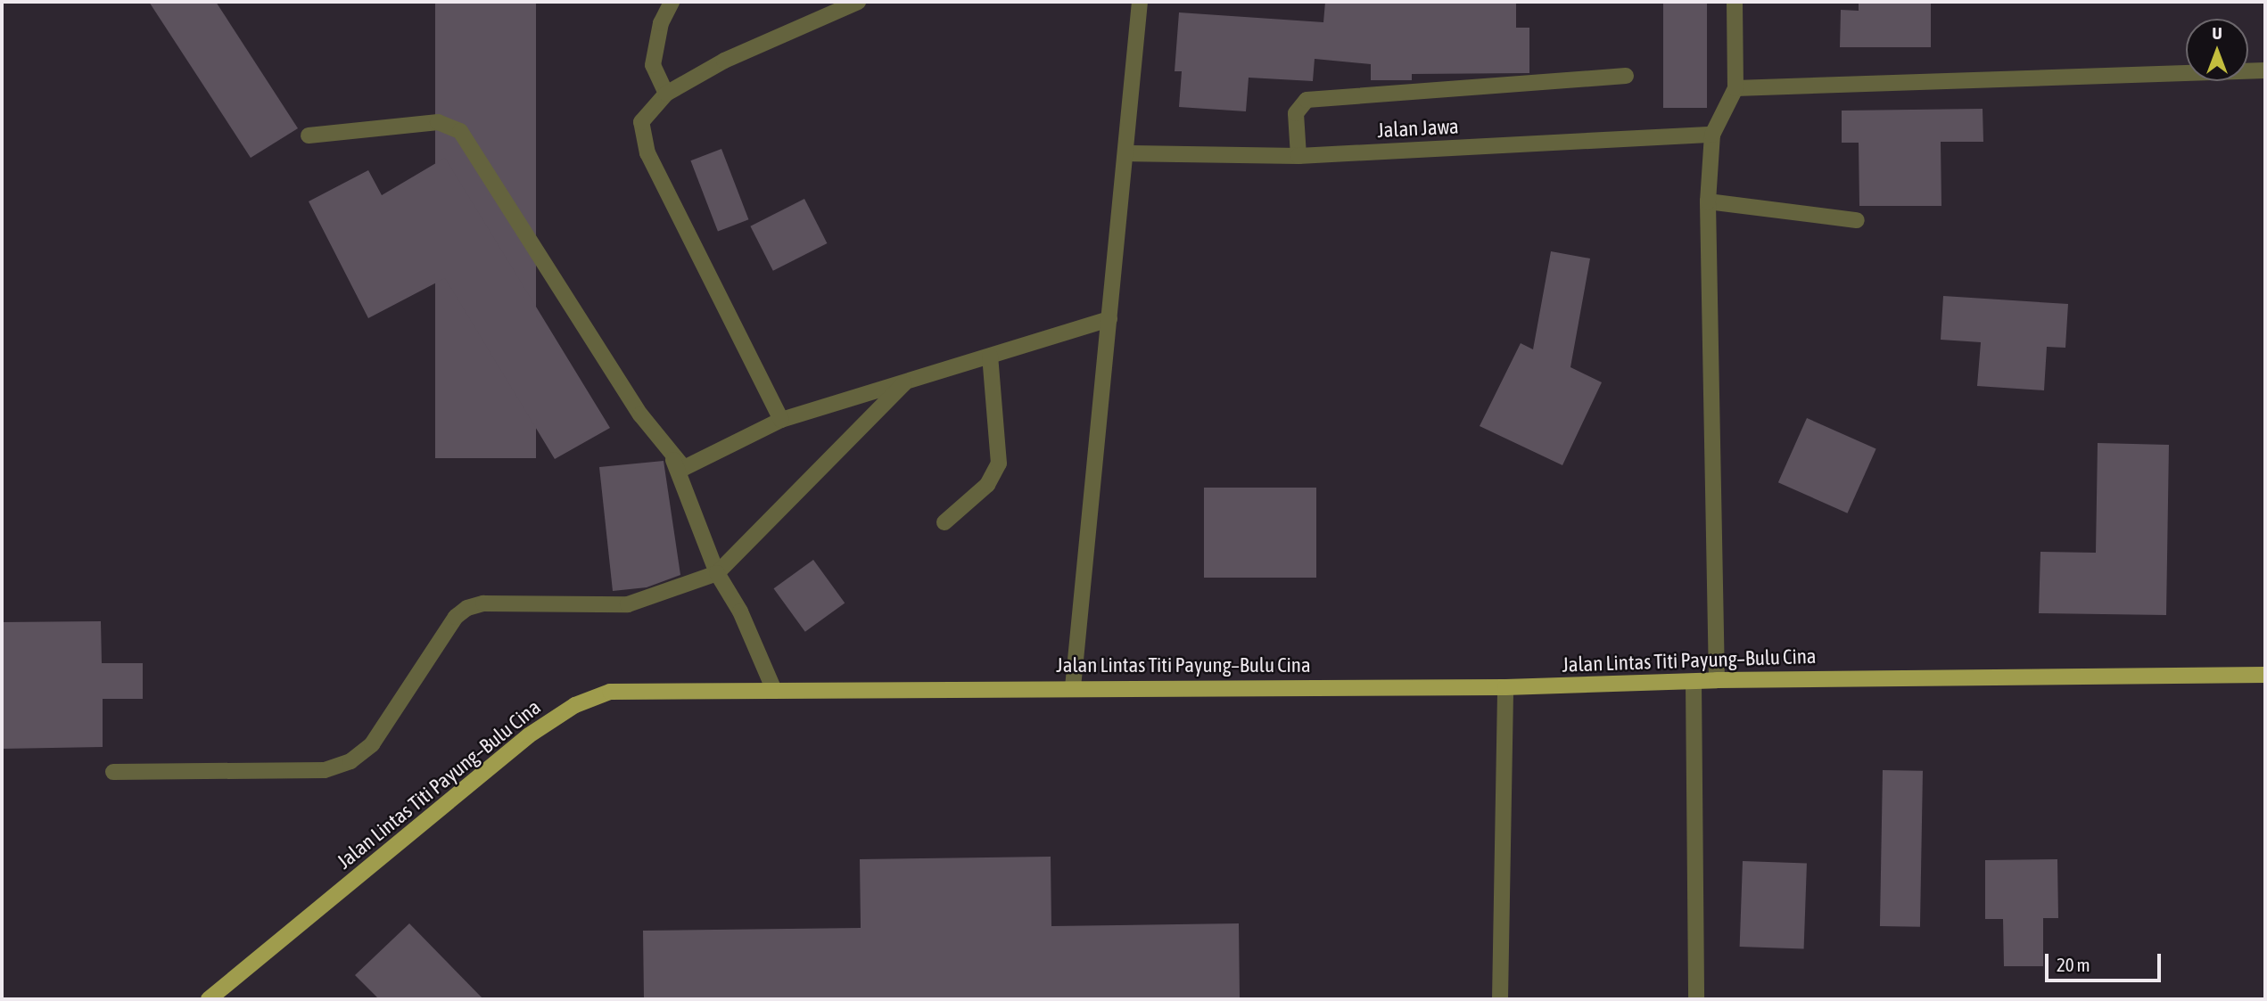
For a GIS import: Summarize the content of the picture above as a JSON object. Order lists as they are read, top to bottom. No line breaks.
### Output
{"streets":{"main road":["Jalan Lintas Titi Payung–Bulu Cina"],"street":["Jalan Jawa"]},"scale_bar":"20 m","north":"top"}
